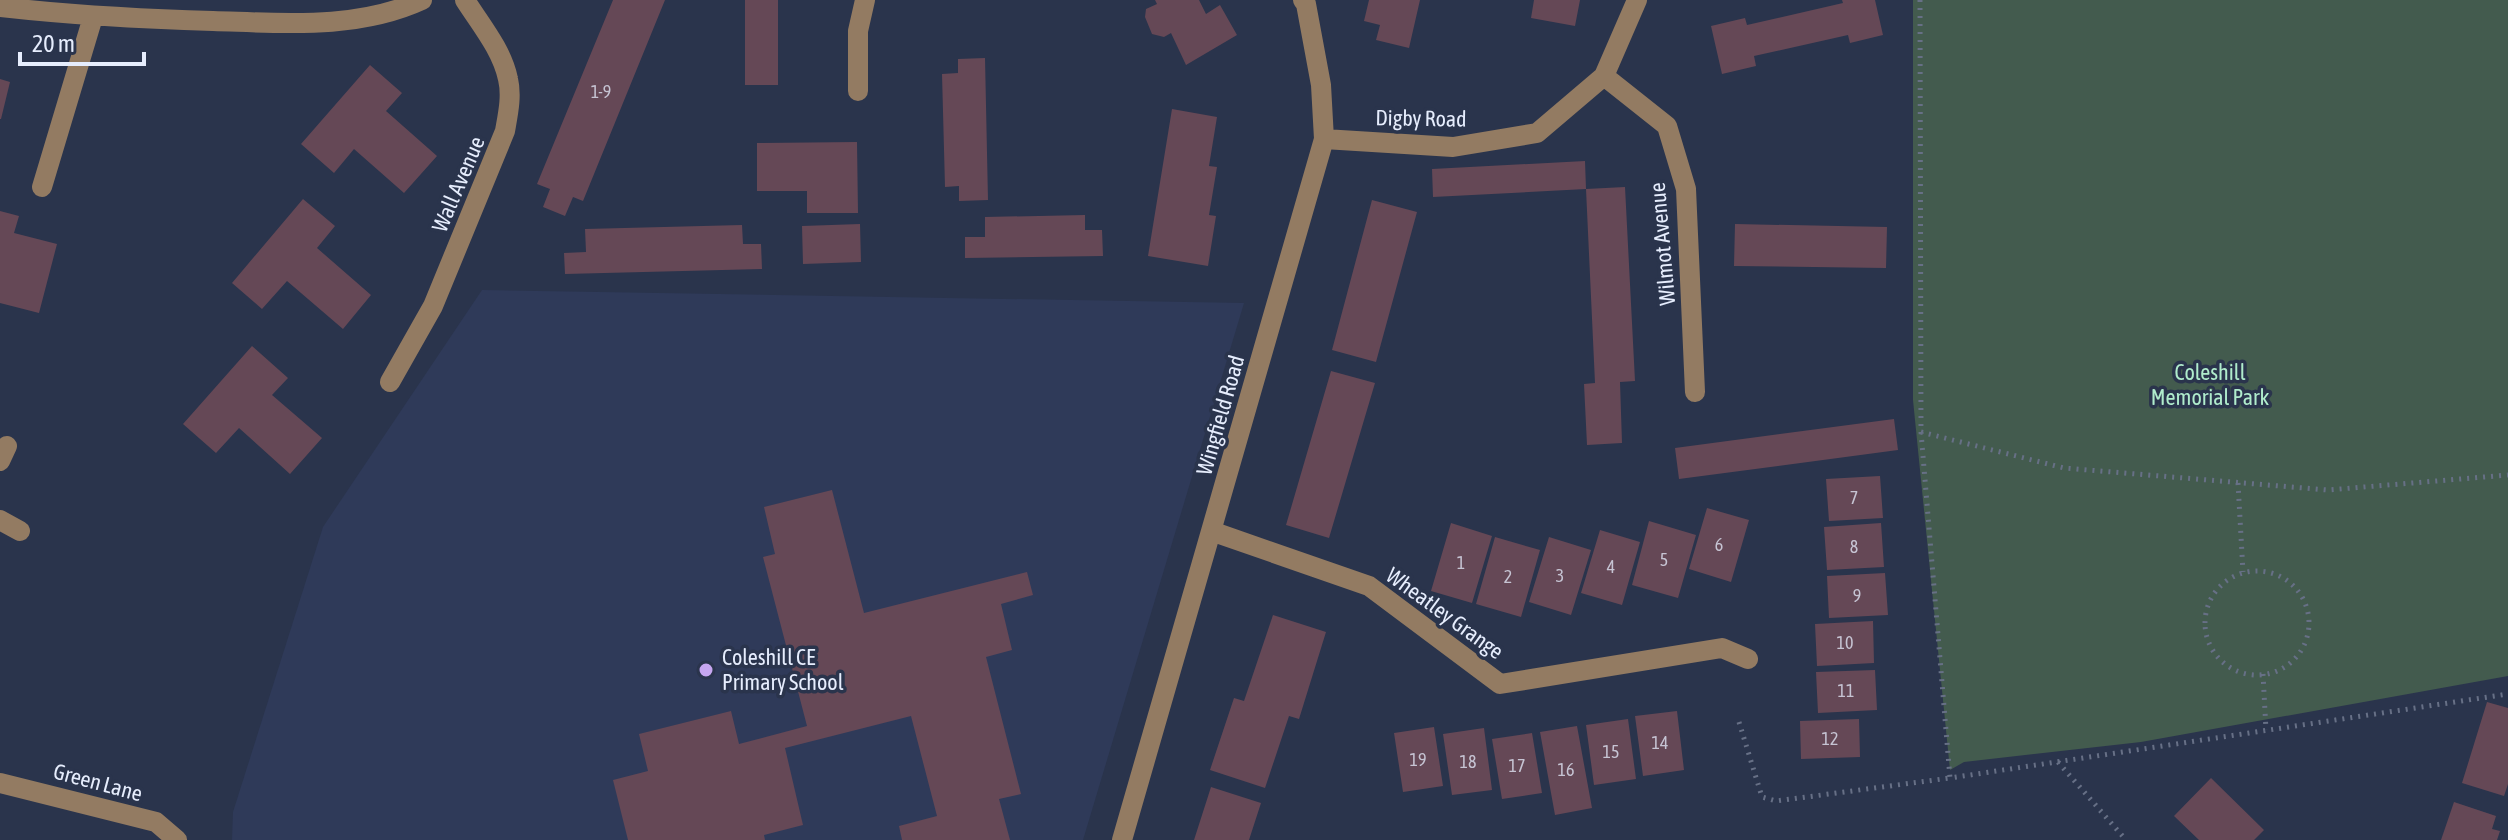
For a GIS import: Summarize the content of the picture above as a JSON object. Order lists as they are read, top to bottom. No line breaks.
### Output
{"streets":{"street":["Digby Road","Wall Avenue","Wilmot Avenue","Wingfield Road","Wheatley Grange","Green Lane"]},"crossings":[["Digby Road","Wilmot Avenue"],["Digby Road","Wingfield Road"],["Wingfield Road","Wheatley Grange"]],"parks":["Coleshill Memorial Park"],"places":["Coleshill CE Primary School"],"house_numbers":["1-9","7","6","8","5","1","4","3","2","9","10","11","12","14","15","19","18","17","16"],"scale_bar":"20 m"}
